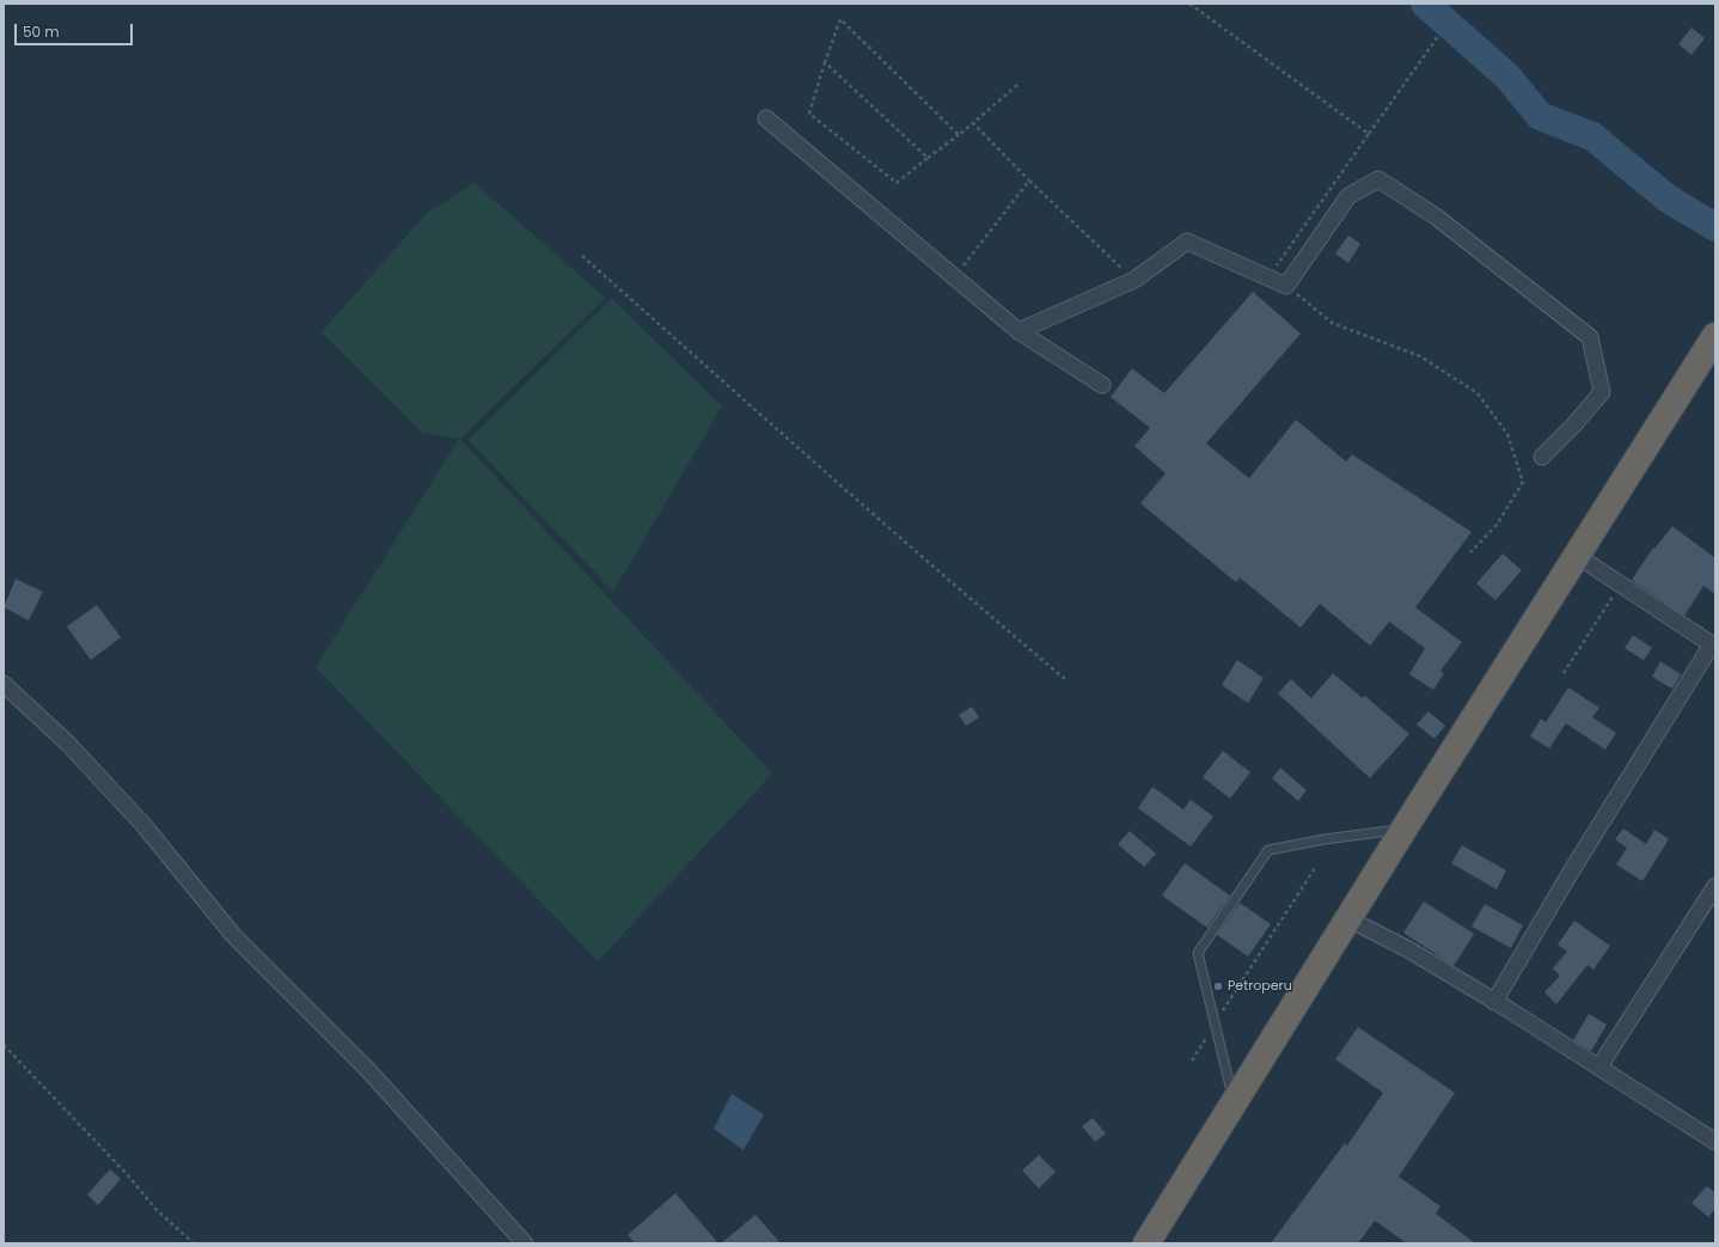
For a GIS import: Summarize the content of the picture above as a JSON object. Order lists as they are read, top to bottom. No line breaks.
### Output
{"places":["Petroperu"],"scale_bar":"50 m"}
